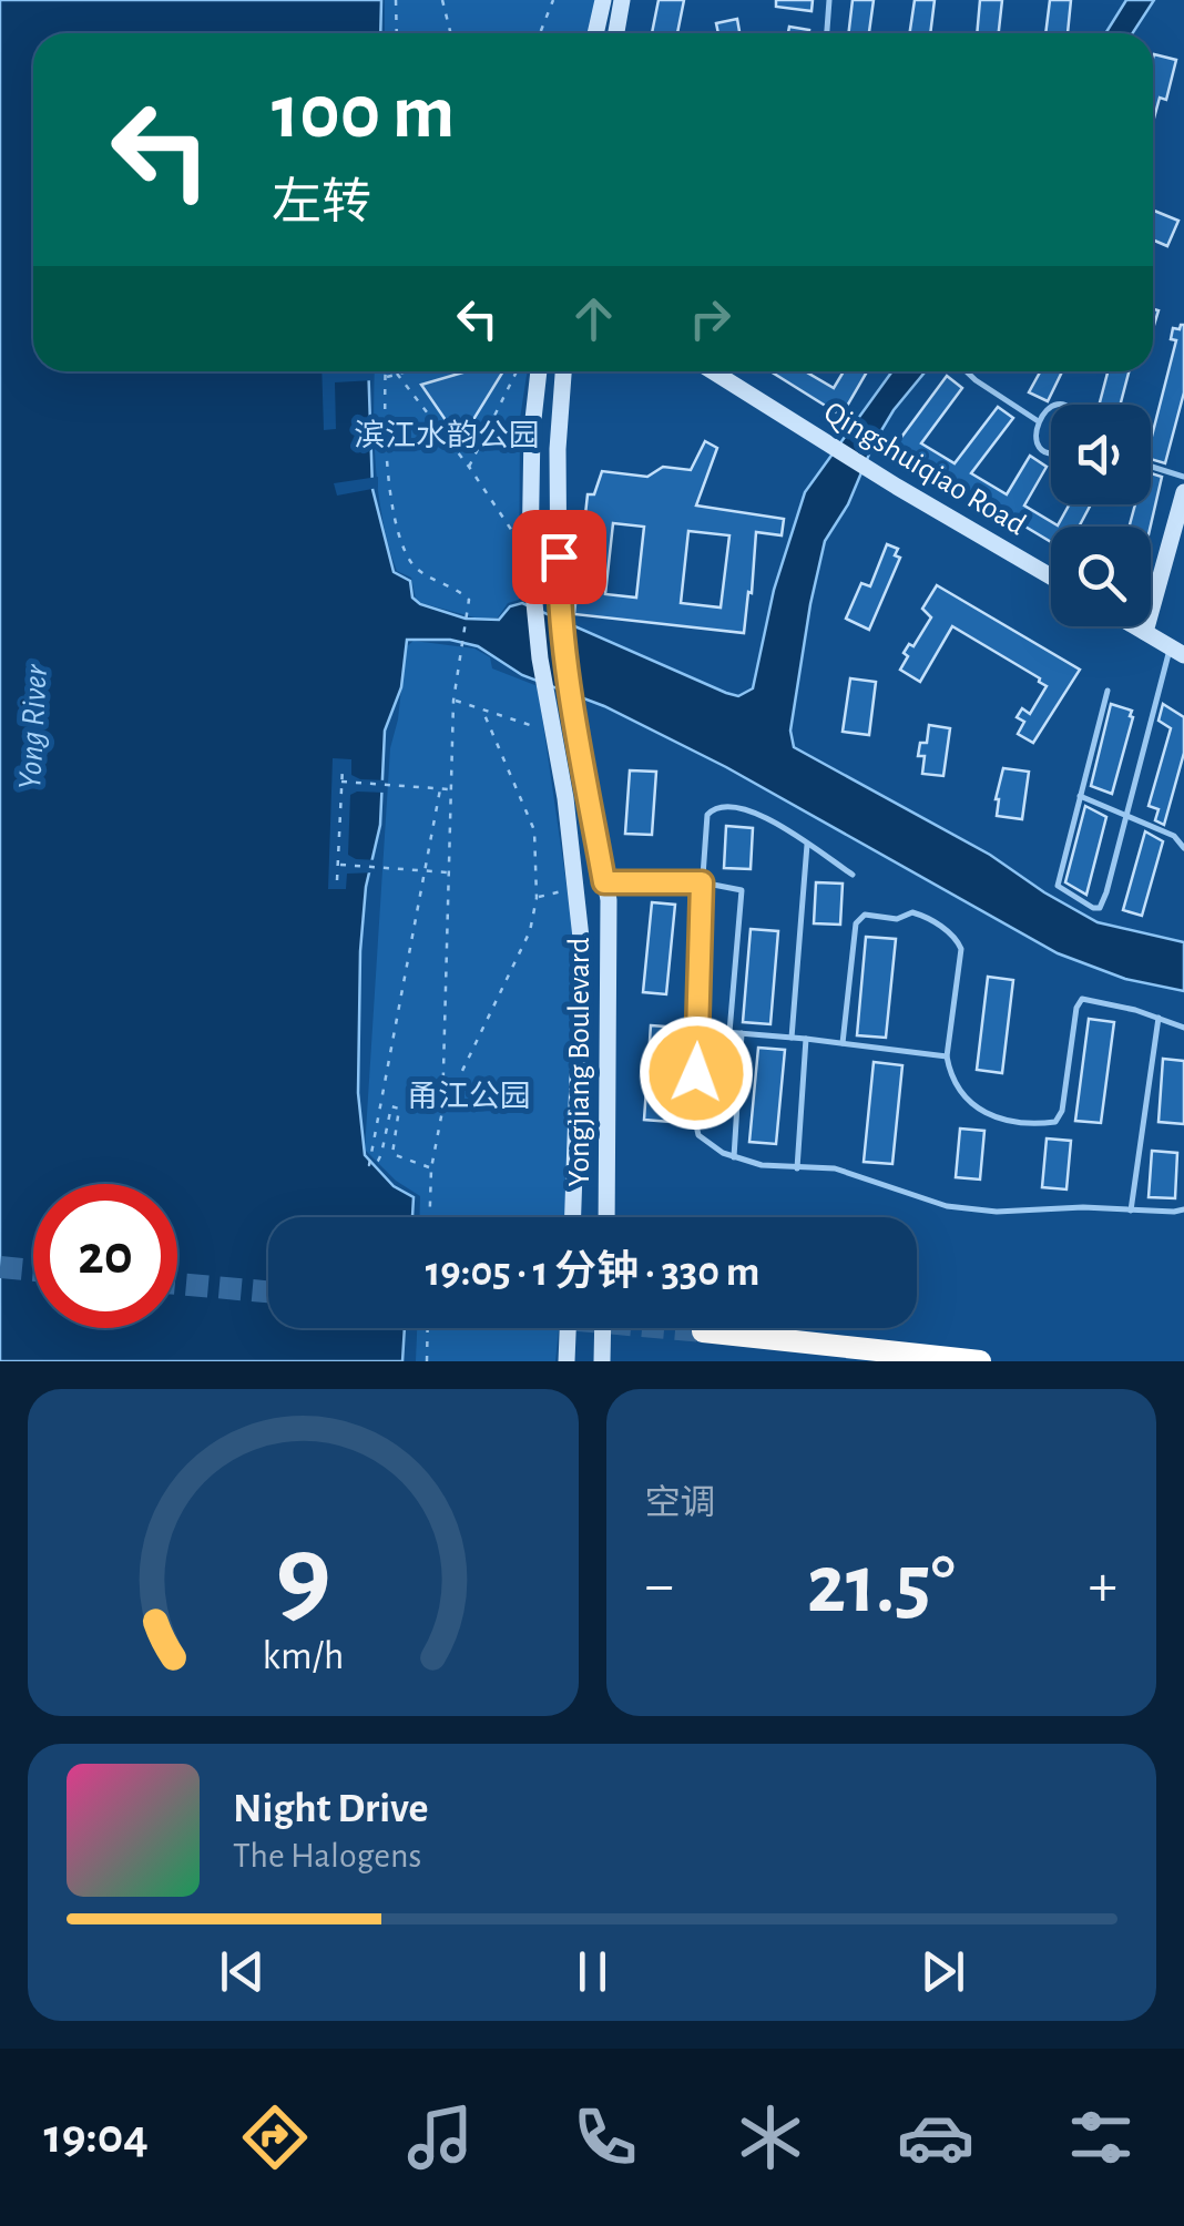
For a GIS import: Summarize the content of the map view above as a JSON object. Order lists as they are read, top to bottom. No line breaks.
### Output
{"streets":{"main road":["Qingshuiqiao Road","Yongjiang Boulevard"]},"water":["Yong River"],"parks":["滨江水韵公园","甬江公园"],"page":{"turn":["100 m","左转"],"limit":"20","trip":"19:05 · 1 分钟 · 330 m","tile":"空调","heat":["−","21.5°","+"],"song":["Night Drive","The Halogens"],"tabs":"19:04","gauge":["9","km/h"]}}
